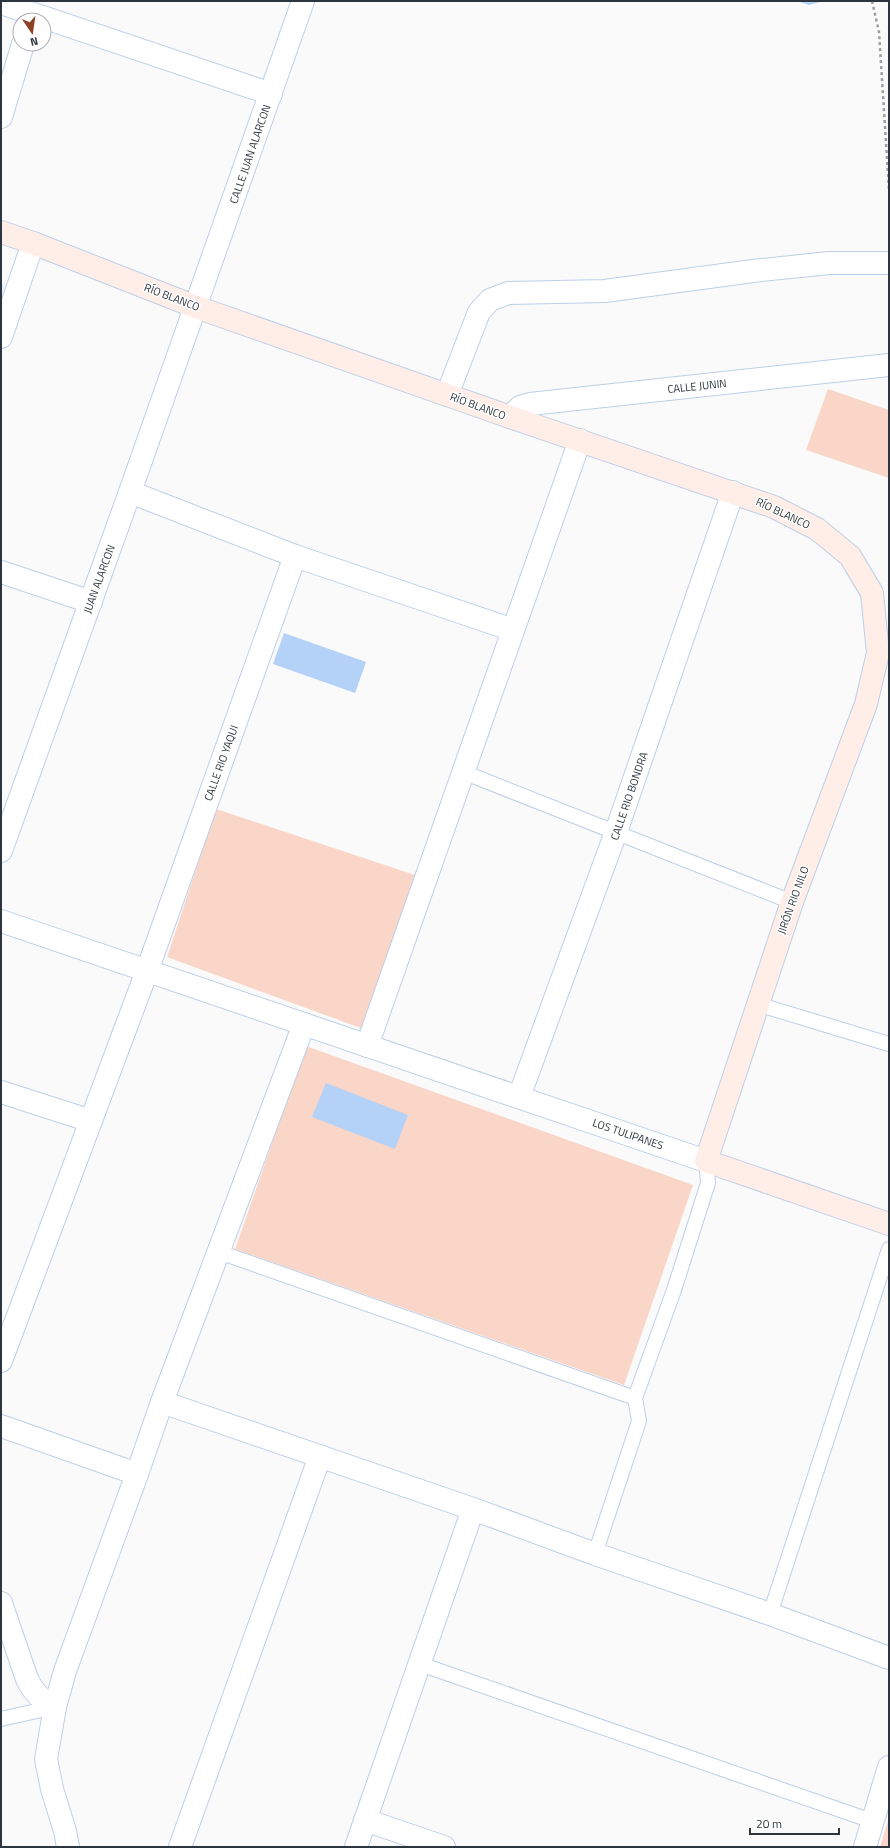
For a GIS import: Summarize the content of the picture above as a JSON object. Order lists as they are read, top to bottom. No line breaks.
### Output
{"streets":{"street":["CALLE JUAN ALARCON","RÍO BLANCO","CALLE JUNIN","JUAN ALARCON","CALLE RIO YAQUI","CALLE RIO BONDRA","JIRÓN RIO NILO","LOS TULIPANES"]},"crossings":[["CALLE JUAN ALARCON","RÍO BLANCO"],["CALLE JUAN ALARCON","JUAN ALARCON"],["RÍO BLANCO","CALLE JUNIN"],["RÍO BLANCO","JUAN ALARCON"],["RÍO BLANCO","CALLE RIO BONDRA"],["RÍO BLANCO","JIRÓN RIO NILO"],["CALLE RIO YAQUI","LOS TULIPANES"],["CALLE RIO BONDRA","LOS TULIPANES"],["JIRÓN RIO NILO","LOS TULIPANES"]],"scale_bar":"20 m","north":"bottom"}
